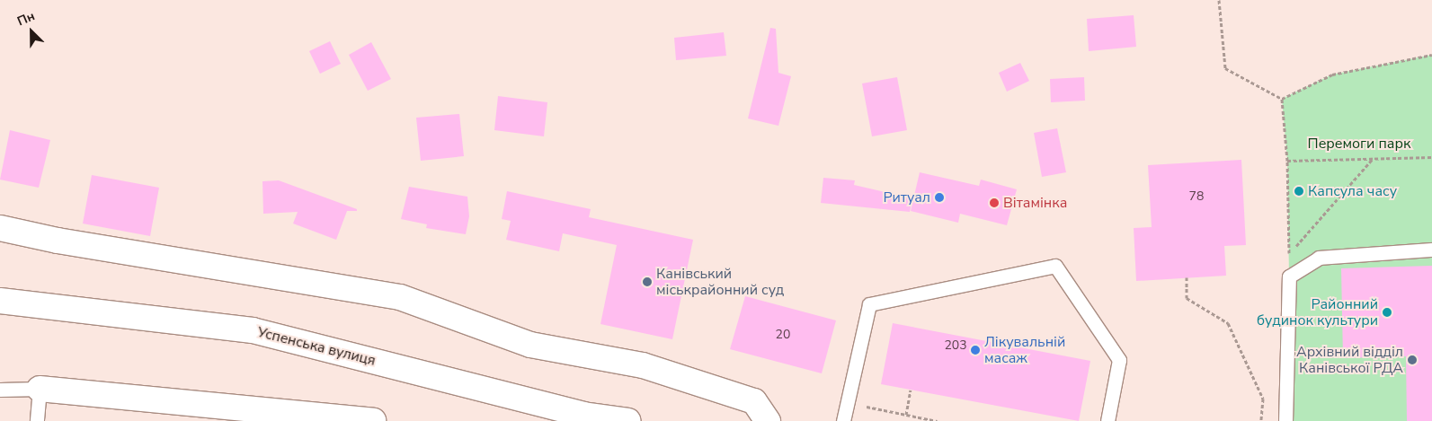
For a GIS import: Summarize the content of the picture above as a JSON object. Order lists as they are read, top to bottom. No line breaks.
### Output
{"streets":{"street":["Успенська вулиця"]},"parks":["Перемоги парк"],"places":["Капсула часу","Ритуал","Вітамінка","Канівський міськрайонний суд","Районний будинок культури","Лікувальній масаж","Архівний відділ Канівської РДА"],"house_numbers":["78","20","203"],"north":"top left"}
